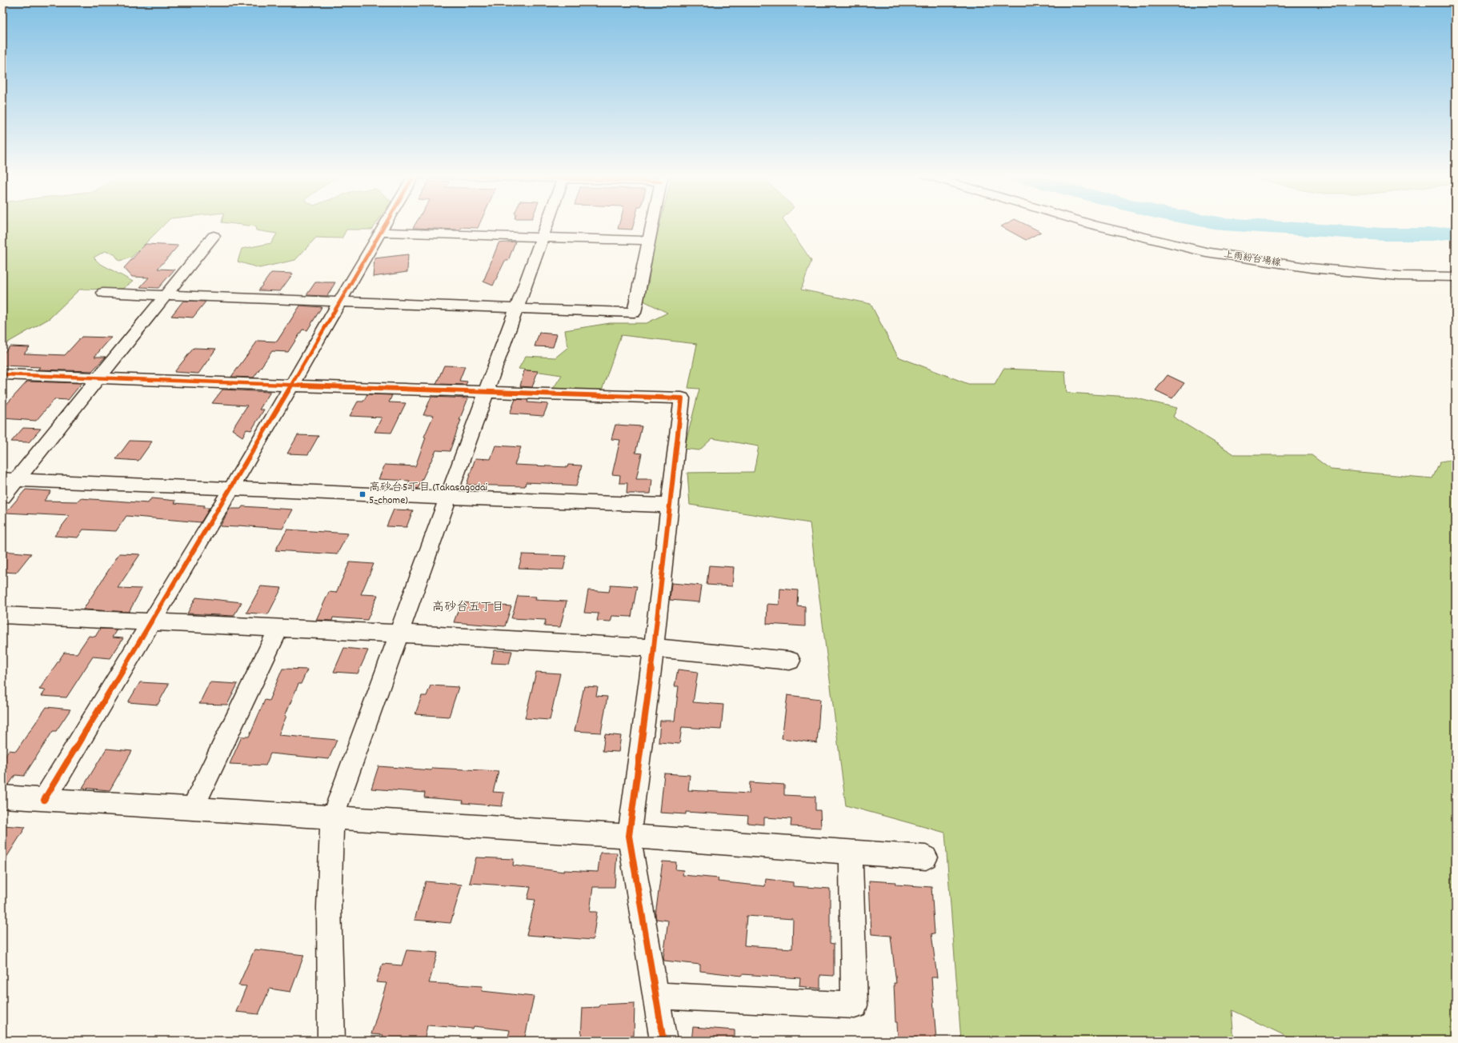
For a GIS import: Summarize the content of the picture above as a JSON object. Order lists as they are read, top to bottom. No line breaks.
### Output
{"streets":{"street":["上雨紛台場線"]},"districts":["高砂台五丁目"],"places":{"transit":["高砂台5丁目 (Takasagodai 5-chome)"]}}
